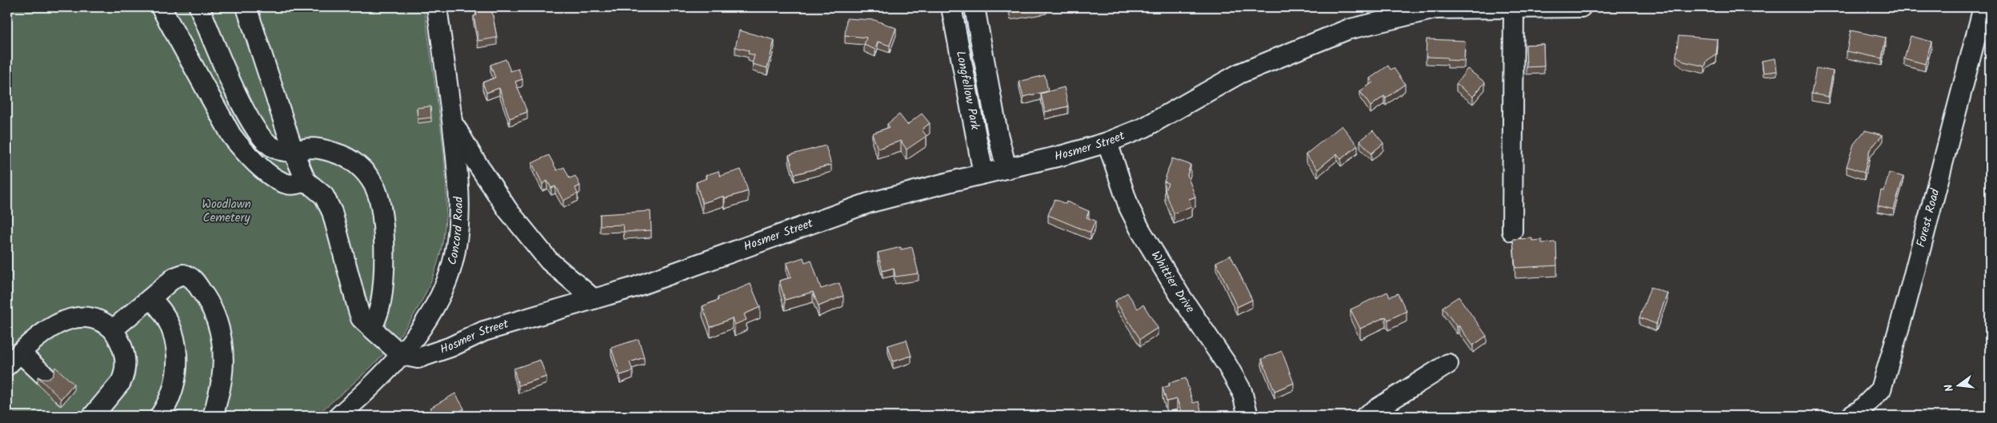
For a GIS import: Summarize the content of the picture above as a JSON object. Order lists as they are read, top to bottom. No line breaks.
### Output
{"streets":{"street":["Longfellow Park","Hosmer Street","Forest Road","Concord Road","Whittier Drive"]},"crossings":[["Longfellow Park","Hosmer Street"],["Hosmer Street","Concord Road"],["Hosmer Street","Whittier Drive"]],"parks":["Woodlawn Cemetery"],"north":"left"}
